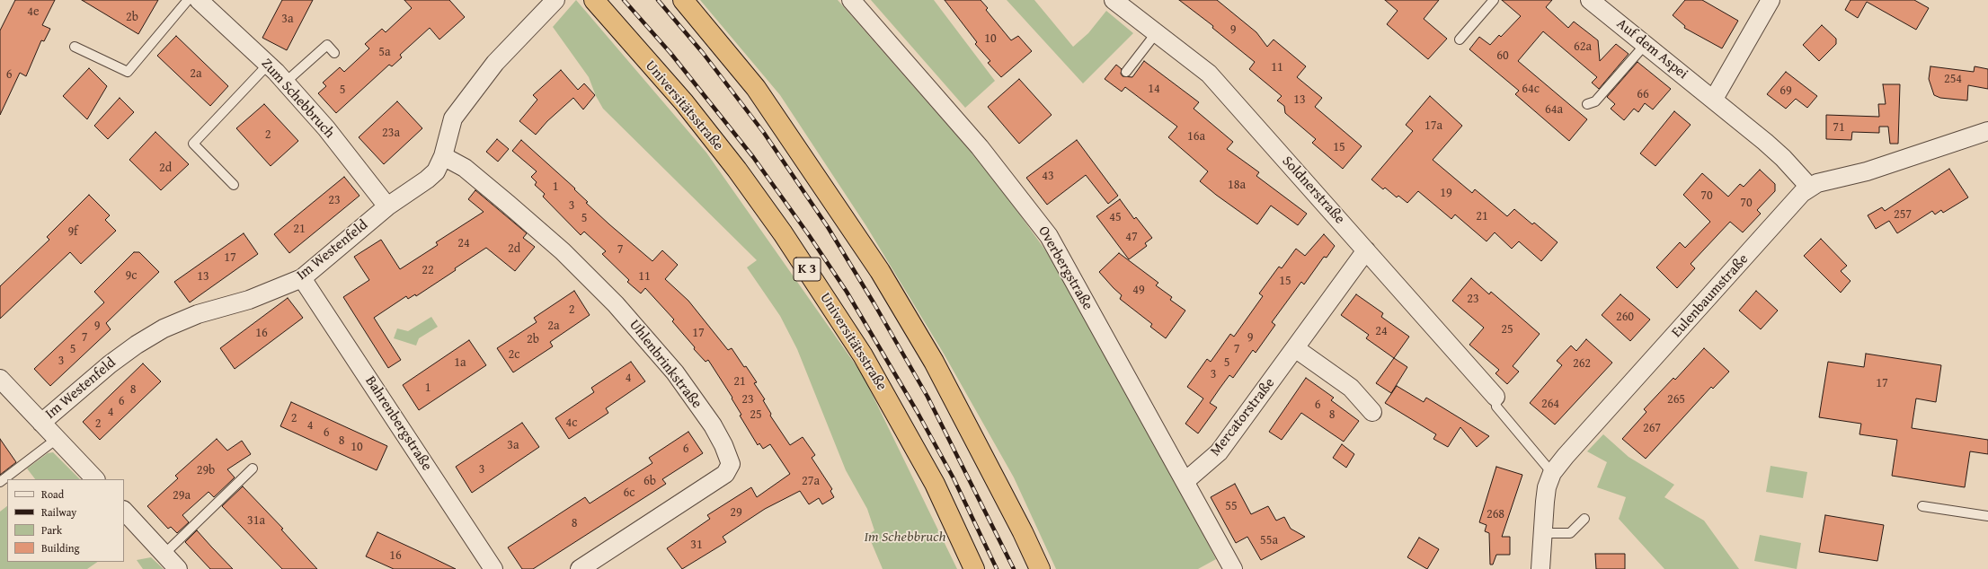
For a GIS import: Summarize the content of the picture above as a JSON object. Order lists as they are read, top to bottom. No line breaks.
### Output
{"streets":{"highway":["Universitätsstraße","K 3"],"street":["Auf dem Aspei","Zum Schebbruch","Soldnerstraße","Im Westenfeld","Overbergstraße","Eulenbaumstraße","Uhlenbrinkstraße","Mercatorstraße","Bahrenbergstraße"]},"crossings":[["Auf dem Aspei","Eulenbaumstraße"],["Zum Schebbruch","Im Westenfeld"],["Soldnerstraße","Mercatorstraße"],["Im Westenfeld","Uhlenbrinkstraße"],["Im Westenfeld","Bahrenbergstraße"],["Overbergstraße","Mercatorstraße"]],"parks":["Im Schebbruch"],"house_numbers":["4e","2b","3a","9","10","62a","5a","60","11","2a","6","254","14","64c","5","69","66","13","64a","17a","71","23a","2","16a","15","2d","43","18a","1","19","70","23","70","3","257","21","45","5","21","9f","47","24","2d","7","17","22","9c","13","11","15","49","23","2","260","9","2a","25","24","16","17","7","9","2b","5","7","2c","3","1a","5","262","3","4","21","17","1","8","23","265","6","264","6","4","25","8","2","4c","2","4","267","6","8","3a","10","6","3","29b","6b","27a","6c","29a","55","29","268","31a","8","55a","31","16"],"legend":["Road","Railway","Park","Building"]}
